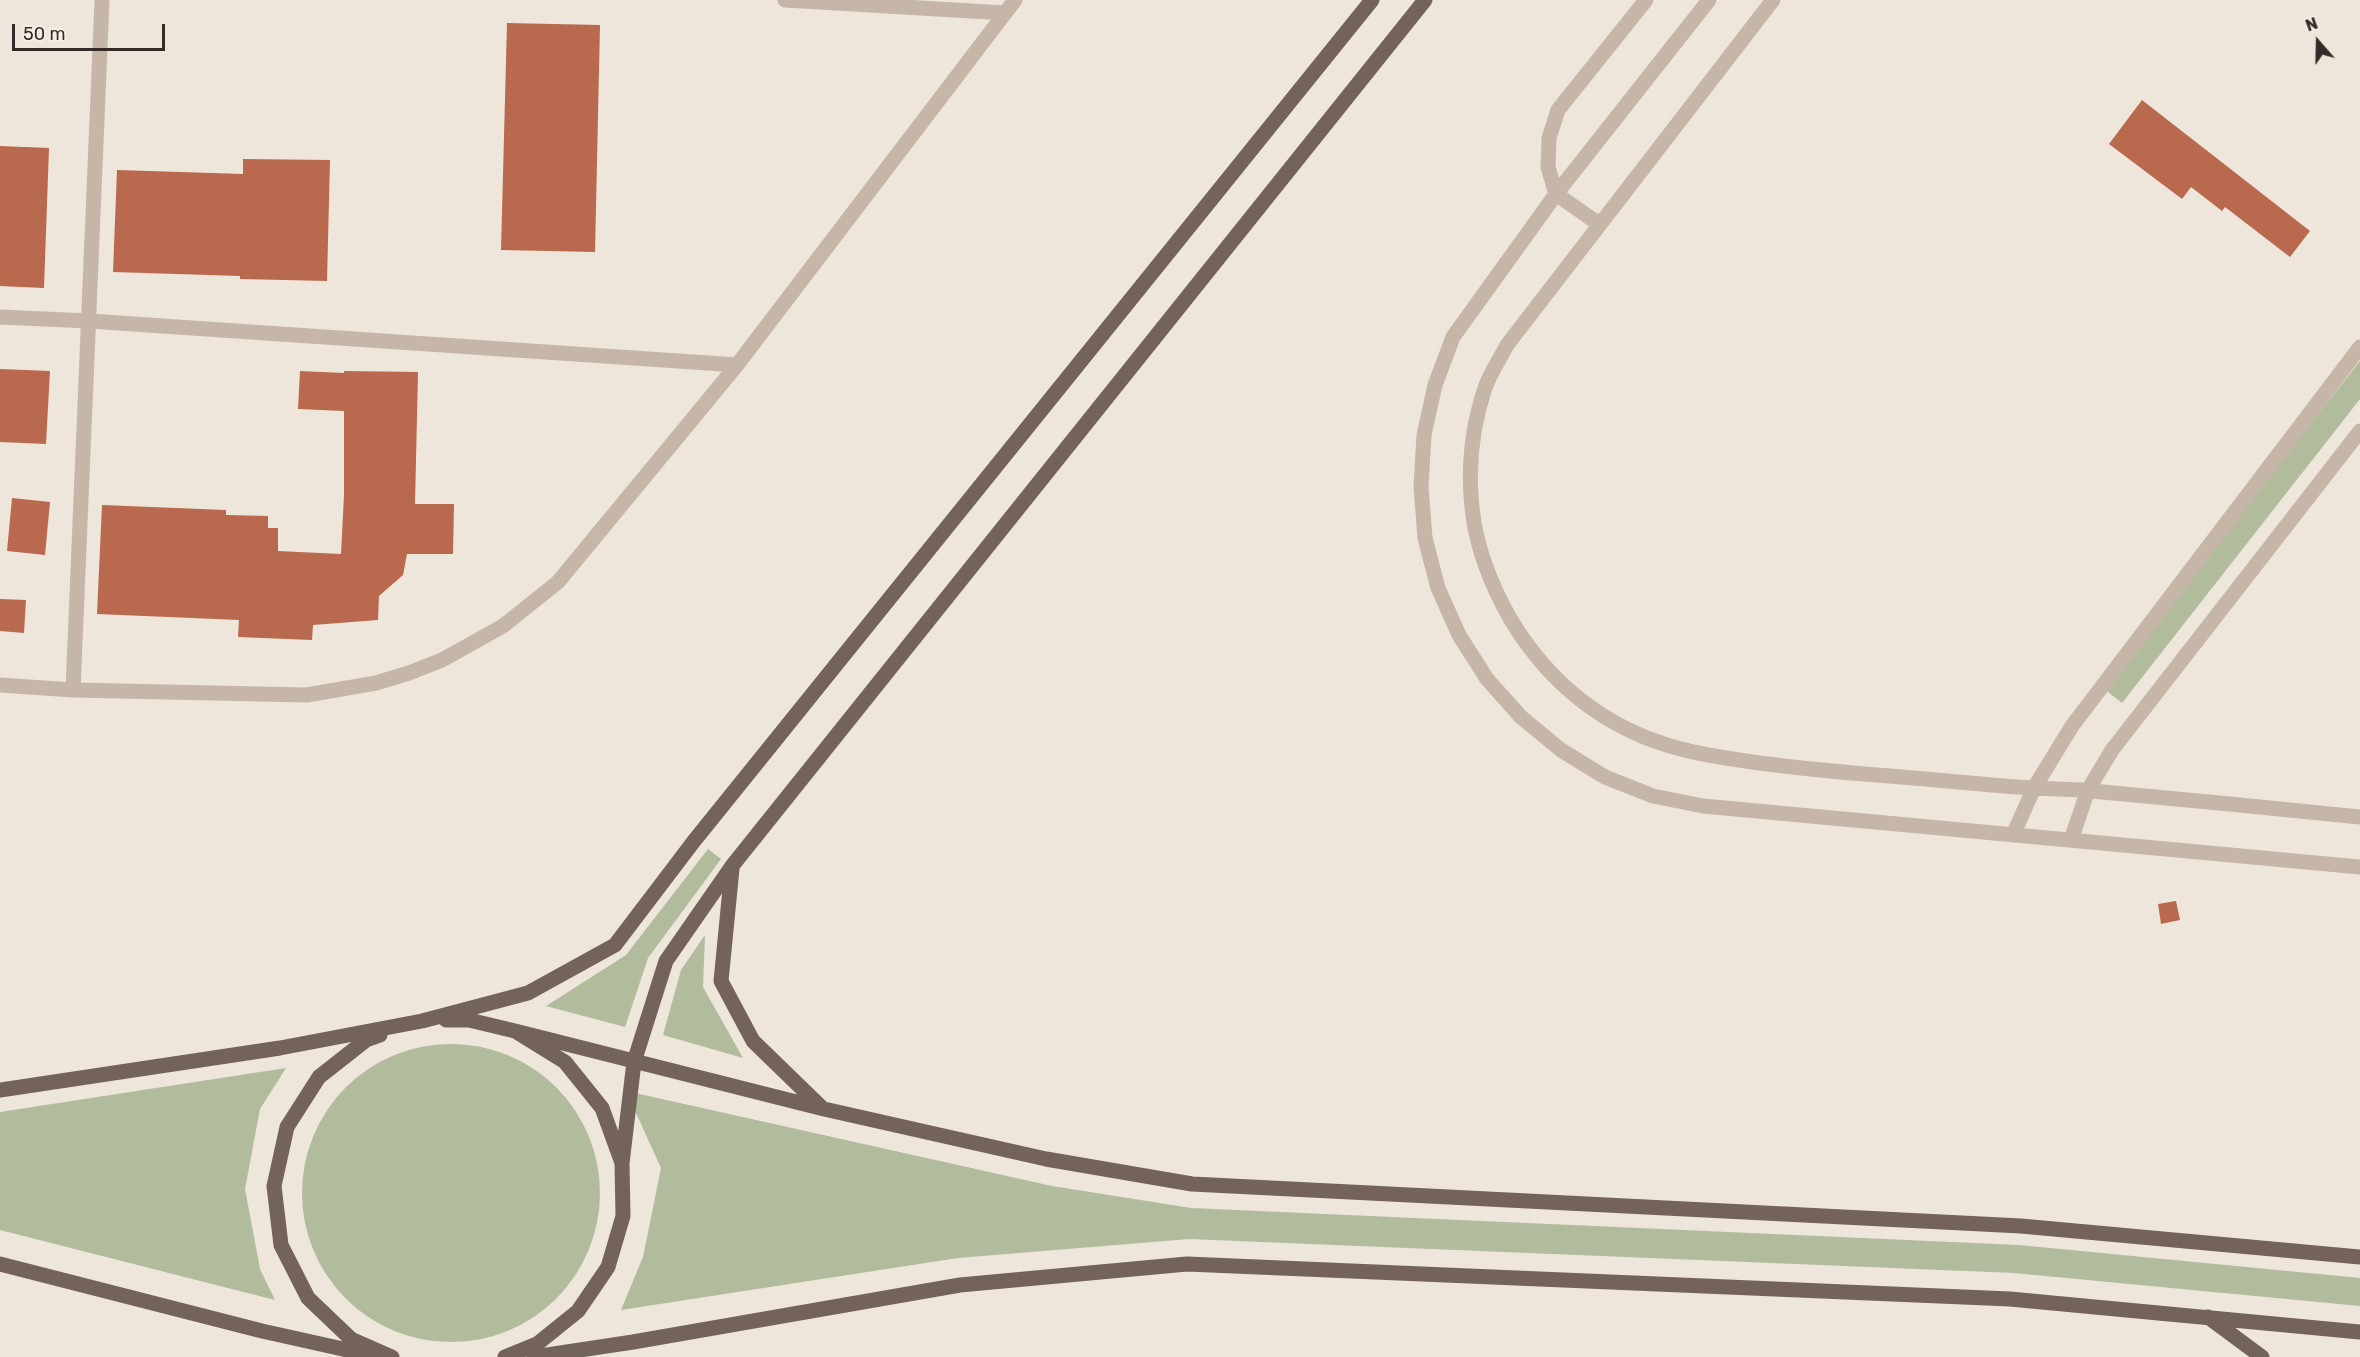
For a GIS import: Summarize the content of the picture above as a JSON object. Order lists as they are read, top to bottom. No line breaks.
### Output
{"scale_bar":"50 m","north":"top"}
